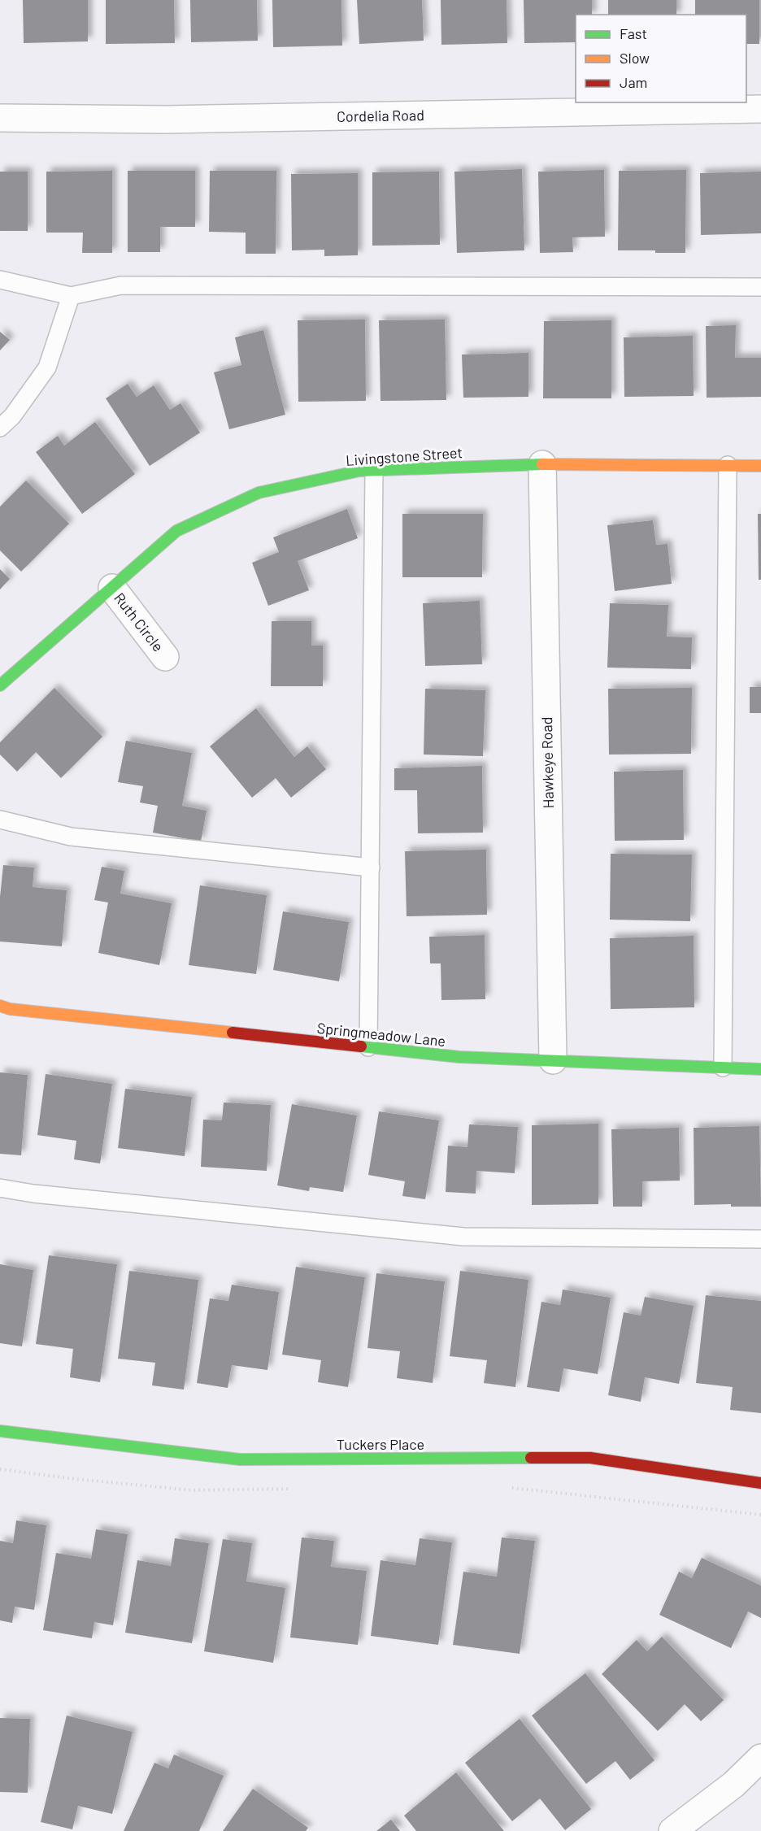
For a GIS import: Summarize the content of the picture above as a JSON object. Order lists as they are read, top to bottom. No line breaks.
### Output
{"streets":{"street":["Cordelia Road","Livingstone Street","Ruth Circle","Hawkeye Road","Springmeadow Lane","Tuckers Place"]},"crossings":[["Livingstone Street","Ruth Circle"],["Livingstone Street","Hawkeye Road"],["Hawkeye Road","Springmeadow Lane"]],"legend":["Fast","Slow","Jam"]}
